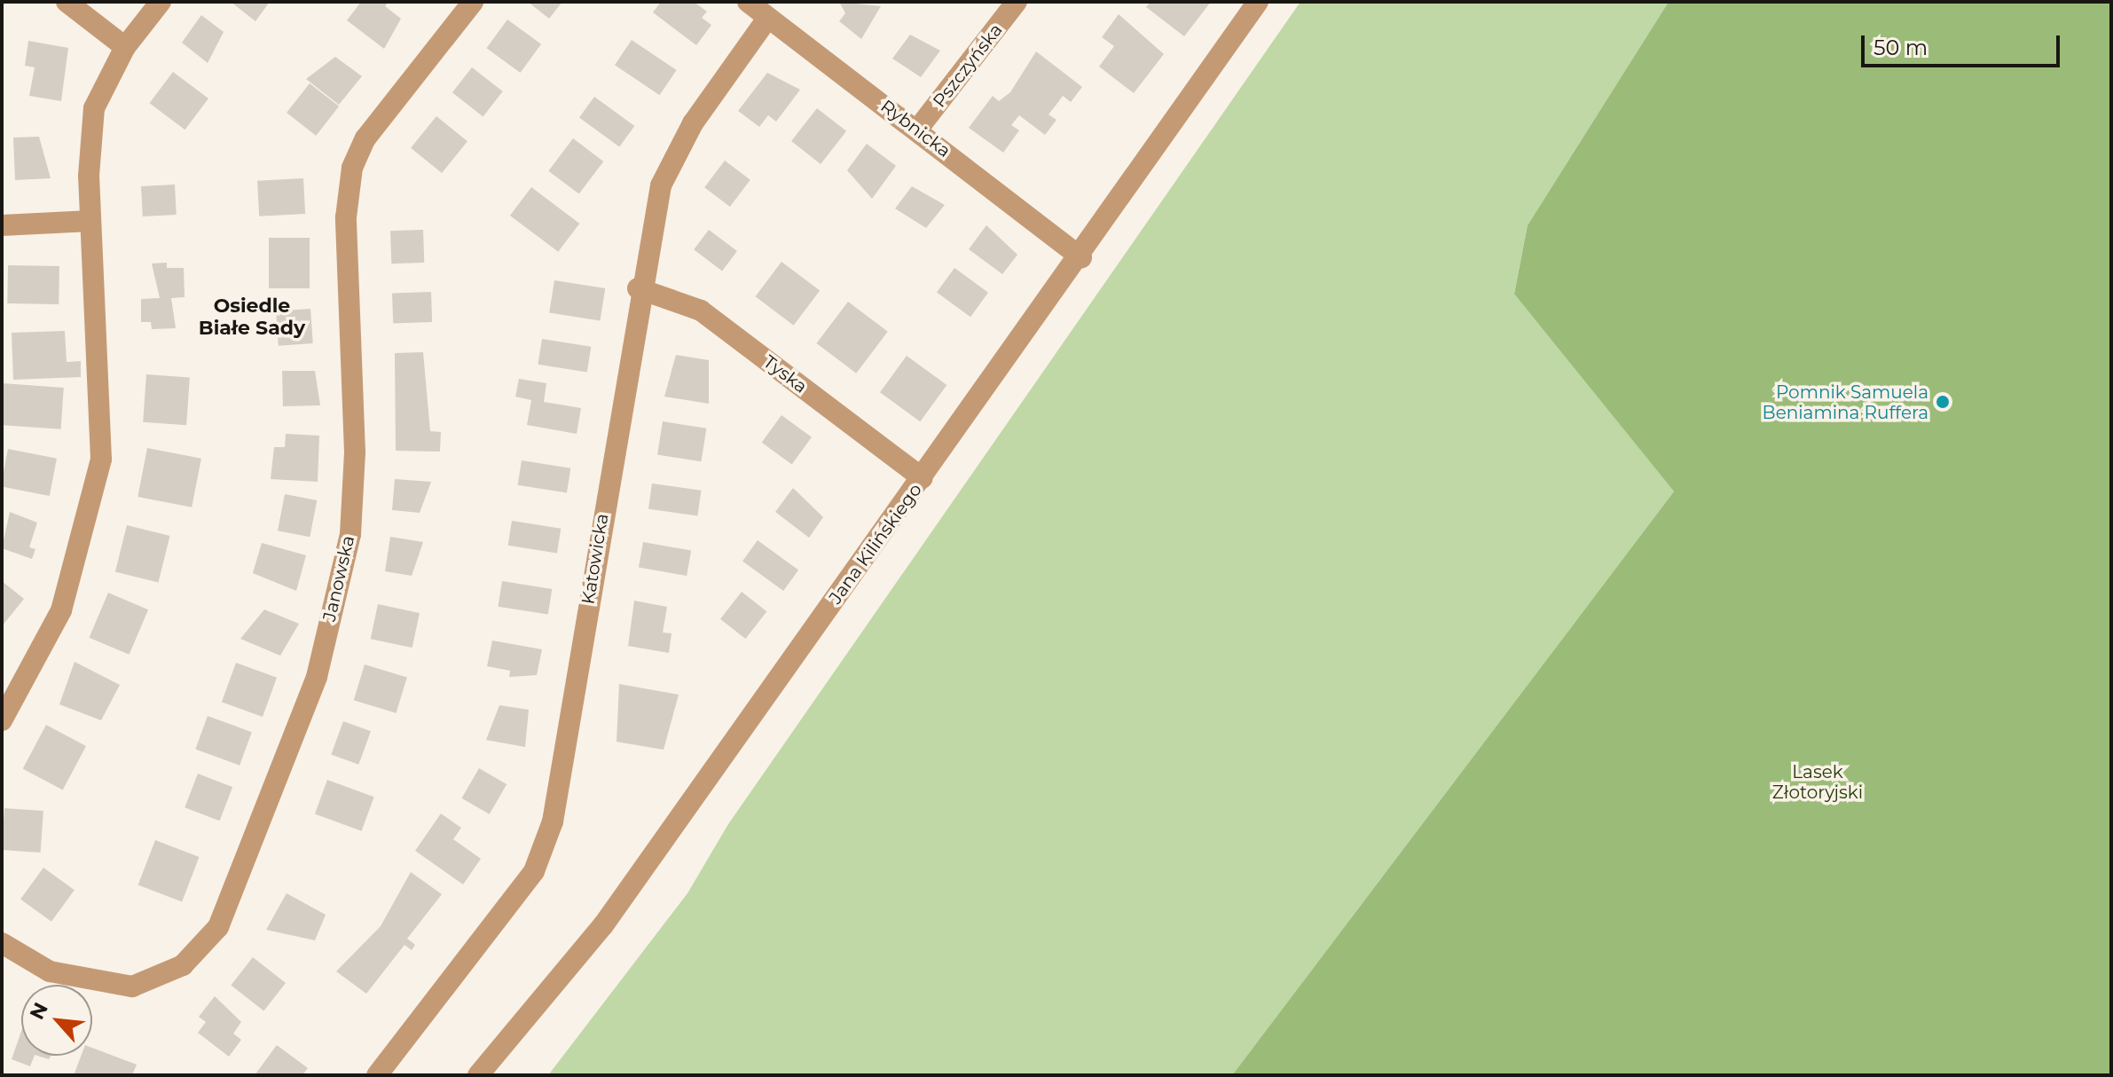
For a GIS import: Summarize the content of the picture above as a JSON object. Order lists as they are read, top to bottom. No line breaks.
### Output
{"streets":{"street":["Pszczyńska","Rybnicka","Tyska","Jana Kilińskiego","Katowicka","Janowska"]},"crossings":[["Pszczyńska","Rybnicka"],["Rybnicka","Jana Kilińskiego"],["Rybnicka","Katowicka"],["Tyska","Jana Kilińskiego"],["Tyska","Katowicka"]],"districts":["Osiedle Białe Sady"],"parks":["Lasek Złotoryjski"],"places":["Pomnik Samuela Beniamina Ruffera"],"scale_bar":"50 m","north":"top left"}
